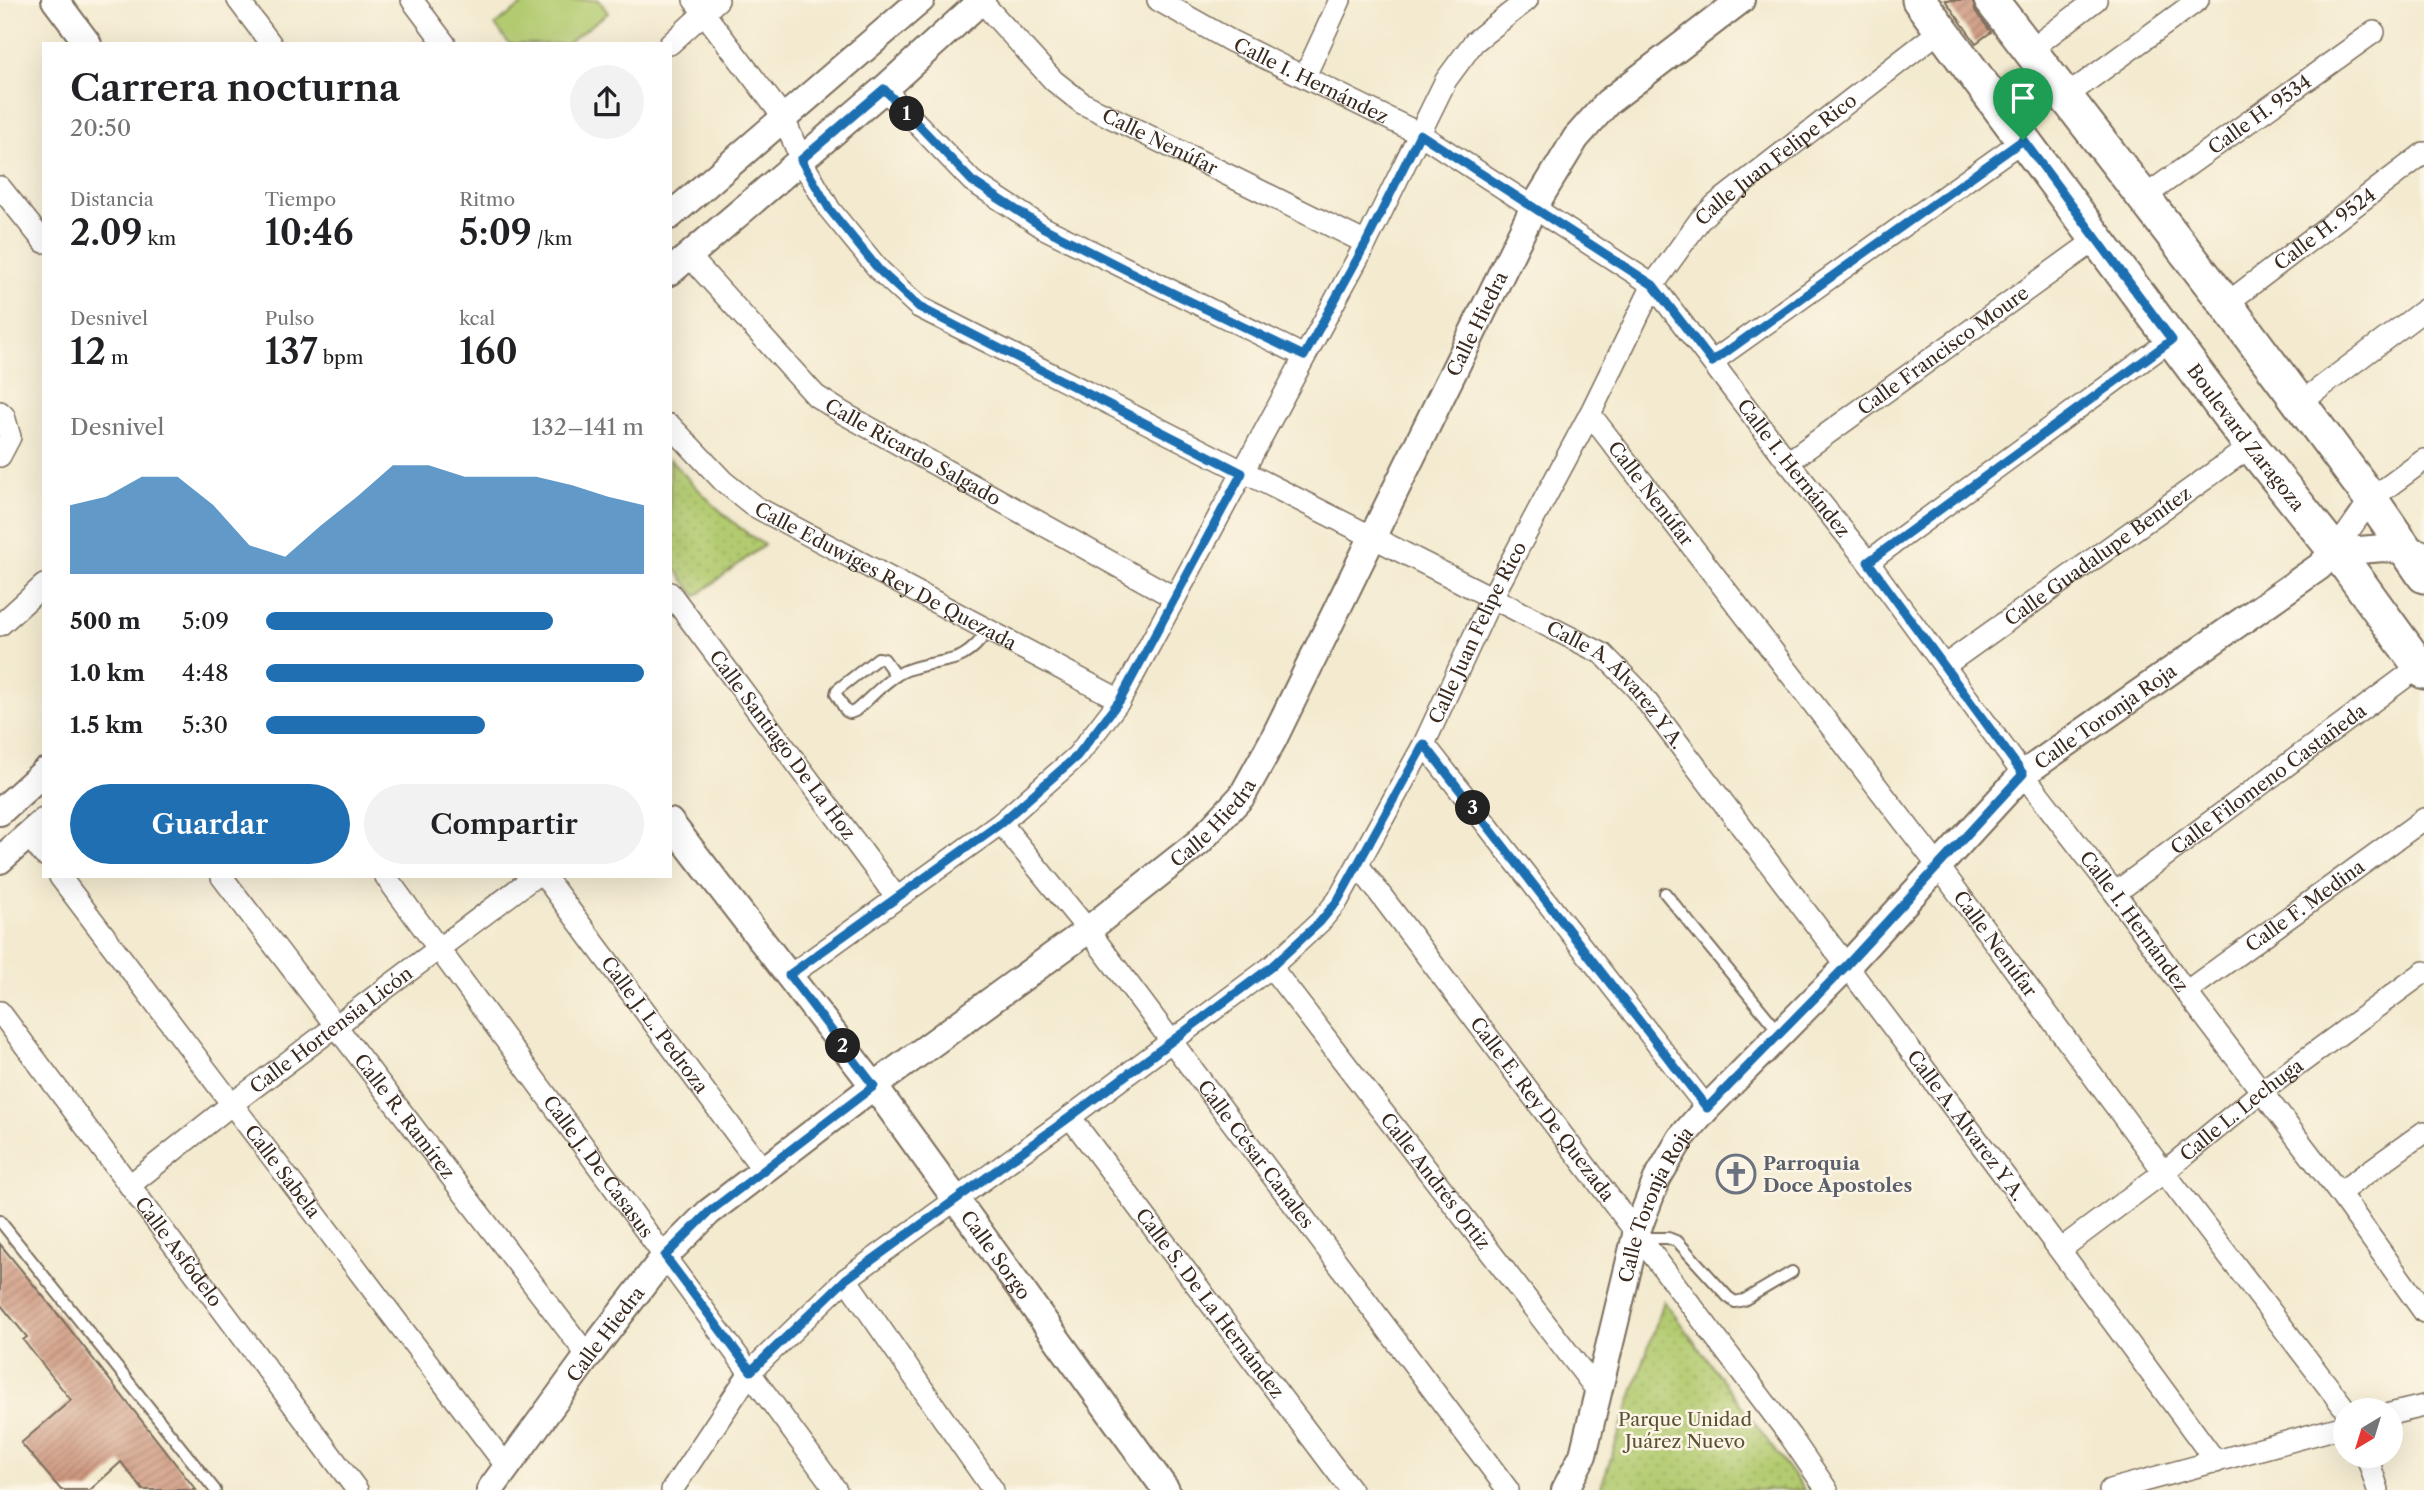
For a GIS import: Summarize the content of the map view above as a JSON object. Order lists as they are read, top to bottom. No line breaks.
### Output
{"streets":{"main road":["Boulevard Zaragoza"],"street":["Calle I. Hernández","Calle H. 9534","Calle Nenúfar","Calle Juan Felipe Rico","Calle H. 9524","Calle Hiedra","Calle Francisco Moure","Calle Ricardo Salgado","Calle Guadalupe Benítez","Calle Eduwiges Rey De Quezada","Calle A. Álvarez Y A.","Calle Toronja Roja","Calle Santiago De La Hoz","Calle Filomeno Castañeda","Calle F. Medina","Calle J. L. Pedroza","Calle Hortensia Licón","Calle E. Rey De Quezada","Calle L. Lechuga","Calle R. Ramírez","Calle César Canales","Calle J. De Casasus","Calle Sabela","Calle Andrés Ortiz","Calle Asfódelo","Calle Sorgo","Calle S. De La Hernández"]},"crossings":[["Calle I. Hernández","Calle Juan Felipe Rico"],["Calle I. Hernández","Calle Hiedra"],["Calle I. Hernández","Calle Francisco Moure"],["Calle I. Hernández","Calle Guadalupe Benítez"],["Calle I. Hernández","Calle Toronja Roja"],["Calle I. Hernández","Calle Filomeno Castañeda"],["Calle I. Hernández","Calle F. Medina"],["Calle I. Hernández","Calle L. Lechuga"],["Calle Nenúfar","Calle Juan Felipe Rico"],["Calle Nenúfar","Calle Toronja Roja"],["Calle Nenúfar","Calle L. Lechuga"],["Calle Juan Felipe Rico","Boulevard Zaragoza"],["Calle Juan Felipe Rico","Calle A. Álvarez Y A."],["Calle Juan Felipe Rico","Calle E. Rey De Quezada"],["Calle Juan Felipe Rico","Calle César Canales"],["Calle Juan Felipe Rico","Calle J. De Casasus"],["Calle Juan Felipe Rico","Calle Andrés Ortiz"],["Calle Juan Felipe Rico","Calle Sorgo"],["Calle Juan Felipe Rico","Calle S. De La Hernández"],["Calle Hiedra","Calle A. Álvarez Y A."],["Calle Hiedra","Calle J. L. Pedroza"],["Calle Hiedra","Calle R. Ramírez"],["Calle Hiedra","Calle César Canales"],["Calle Hiedra","Calle J. De Casasus"],["Calle Hiedra","Calle Sabela"],["Calle Hiedra","Calle Sorgo"],["Calle Francisco Moure","Boulevard Zaragoza"],["Boulevard Zaragoza","Calle Guadalupe Benítez"],["Boulevard Zaragoza","Calle Toronja Roja"],["Boulevard Zaragoza","Calle Filomeno Castañeda"],["Calle A. Álvarez Y A.","Calle Toronja Roja"],["Calle A. Álvarez Y A.","Calle L. Lechuga"],["Calle Toronja Roja","Calle E. Rey De Quezada"],["Calle Toronja Roja","Calle Andrés Ortiz"],["Calle Hortensia Licón","Calle R. Ramírez"],["Calle Hortensia Licón","Calle J. De Casasus"],["Calle Hortensia Licón","Calle Sabela"],["Calle Hortensia Licón","Calle Asfódelo"]],"parks":["Parque Unidad Juárez Nuevo"],"places":{"church":["Parroquia Doce Apostoles"]},"north":"bottom left","page":{"heading":["Carrera nocturna","20:50"],"pins":["1","3","2"],"stats":[["Distancia","2.09 km"],["Tiempo","10:46"],["Ritmo","5:09 /km"],["Desnivel","12 m"],["Pulso","137 bpm"],["kcal","160"]],"chart":["Desnivel","132–141 m"],"list":[{"name":"500 m","note":"5:09"},{"name":"1.0 km","note":"4:48"},{"name":"1.5 km","note":"5:30"}],"buttons":["Guardar","Compartir"]}}
